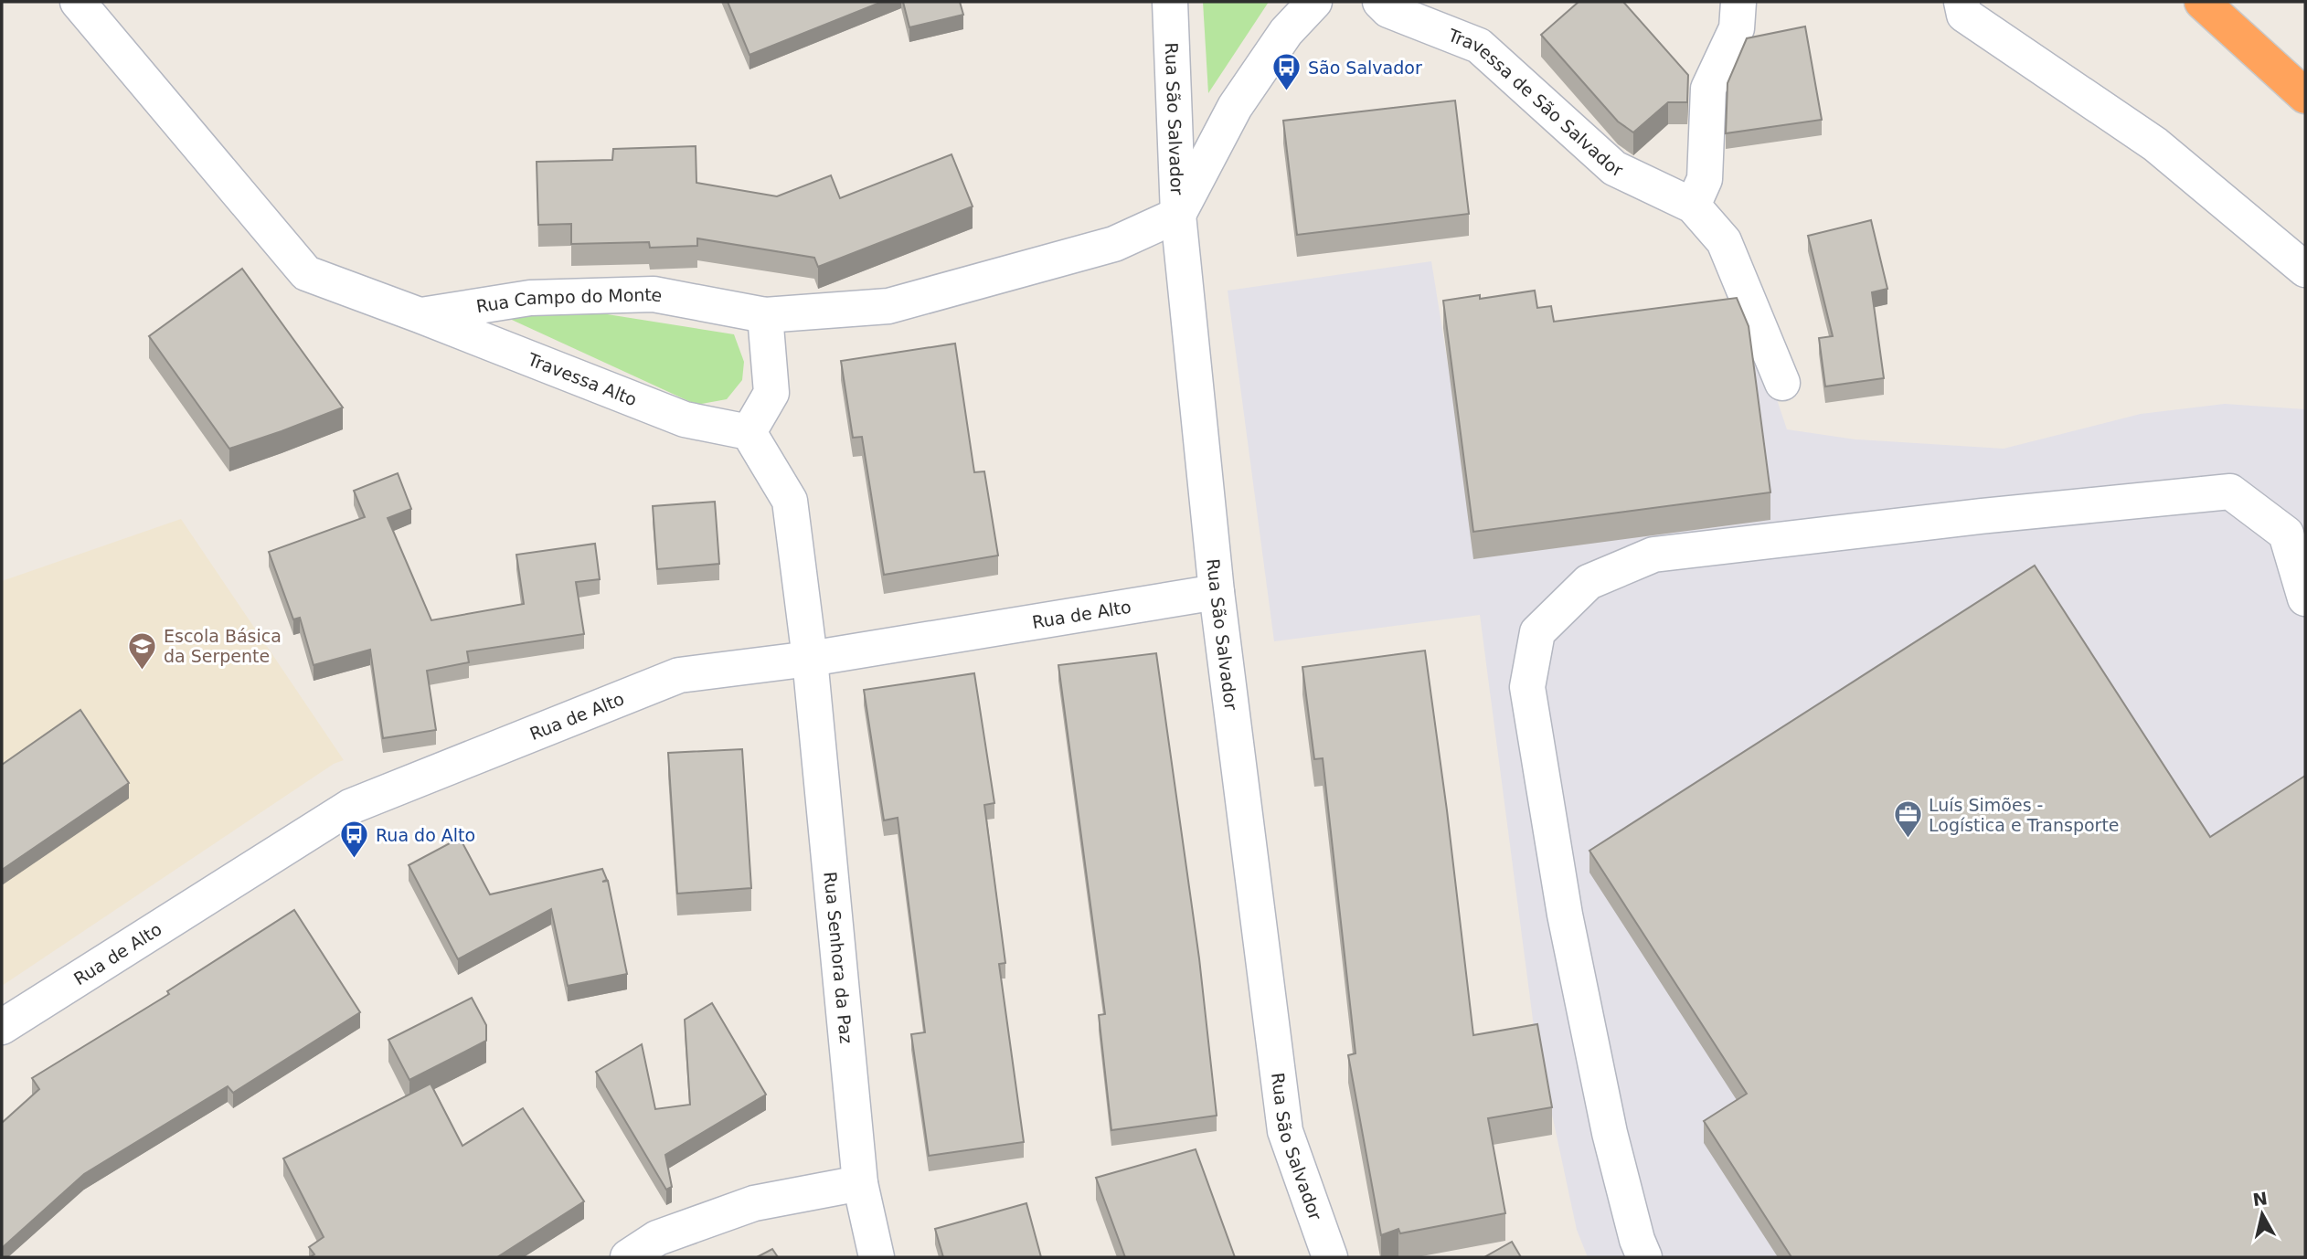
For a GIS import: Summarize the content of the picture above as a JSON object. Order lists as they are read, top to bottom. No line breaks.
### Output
{"streets":{"street":["Travessa de São Salvador","Rua São Salvador","Rua Campo do Monte","Travessa Alto","Rua de Alto","Rua Senhora da Paz"]},"crossings":[["Rua São Salvador","Rua Campo do Monte"],["Rua São Salvador","Rua de Alto"],["Rua Campo do Monte","Travessa Alto"],["Rua de Alto","Rua Senhora da Paz"]],"places":{"bus stop":["São Salvador","Rua do Alto"],"school or university":["Escola Básica da Serpente"],"office":["Luís Simões - Logística e Transporte"]},"north":"top"}
